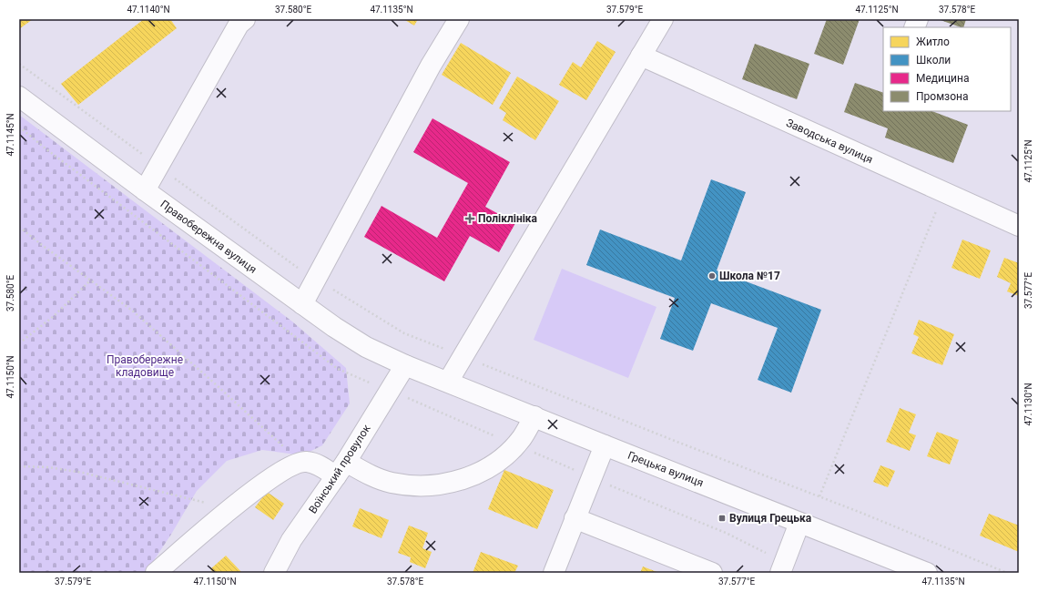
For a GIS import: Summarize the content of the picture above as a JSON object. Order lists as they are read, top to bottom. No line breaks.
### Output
{"streets":{"street":["Заводська вулиця","Правобережна вулиця","Воїнський провулок","Грецька вулиця"]},"crossings":[["Правобережна вулиця","Воїнський провулок"],["Правобережна вулиця","Грецька вулиця"],["Воїнський провулок","Грецька вулиця"]],"parks":["Правобережне кладовище"],"places":{"health":["Поліклініка"],"other":["Школа №17"],"transit":["Вулиця Грецька"]},"legend":["Житло","Школи","Медицина","Промзона"],"coordinates":["47.1140°N","37.580°E","47.1135°N","37.579°E","47.1125°N","37.578°E","47.1145°N","37.577°E","47.1150°N","47.1130°N"]}
